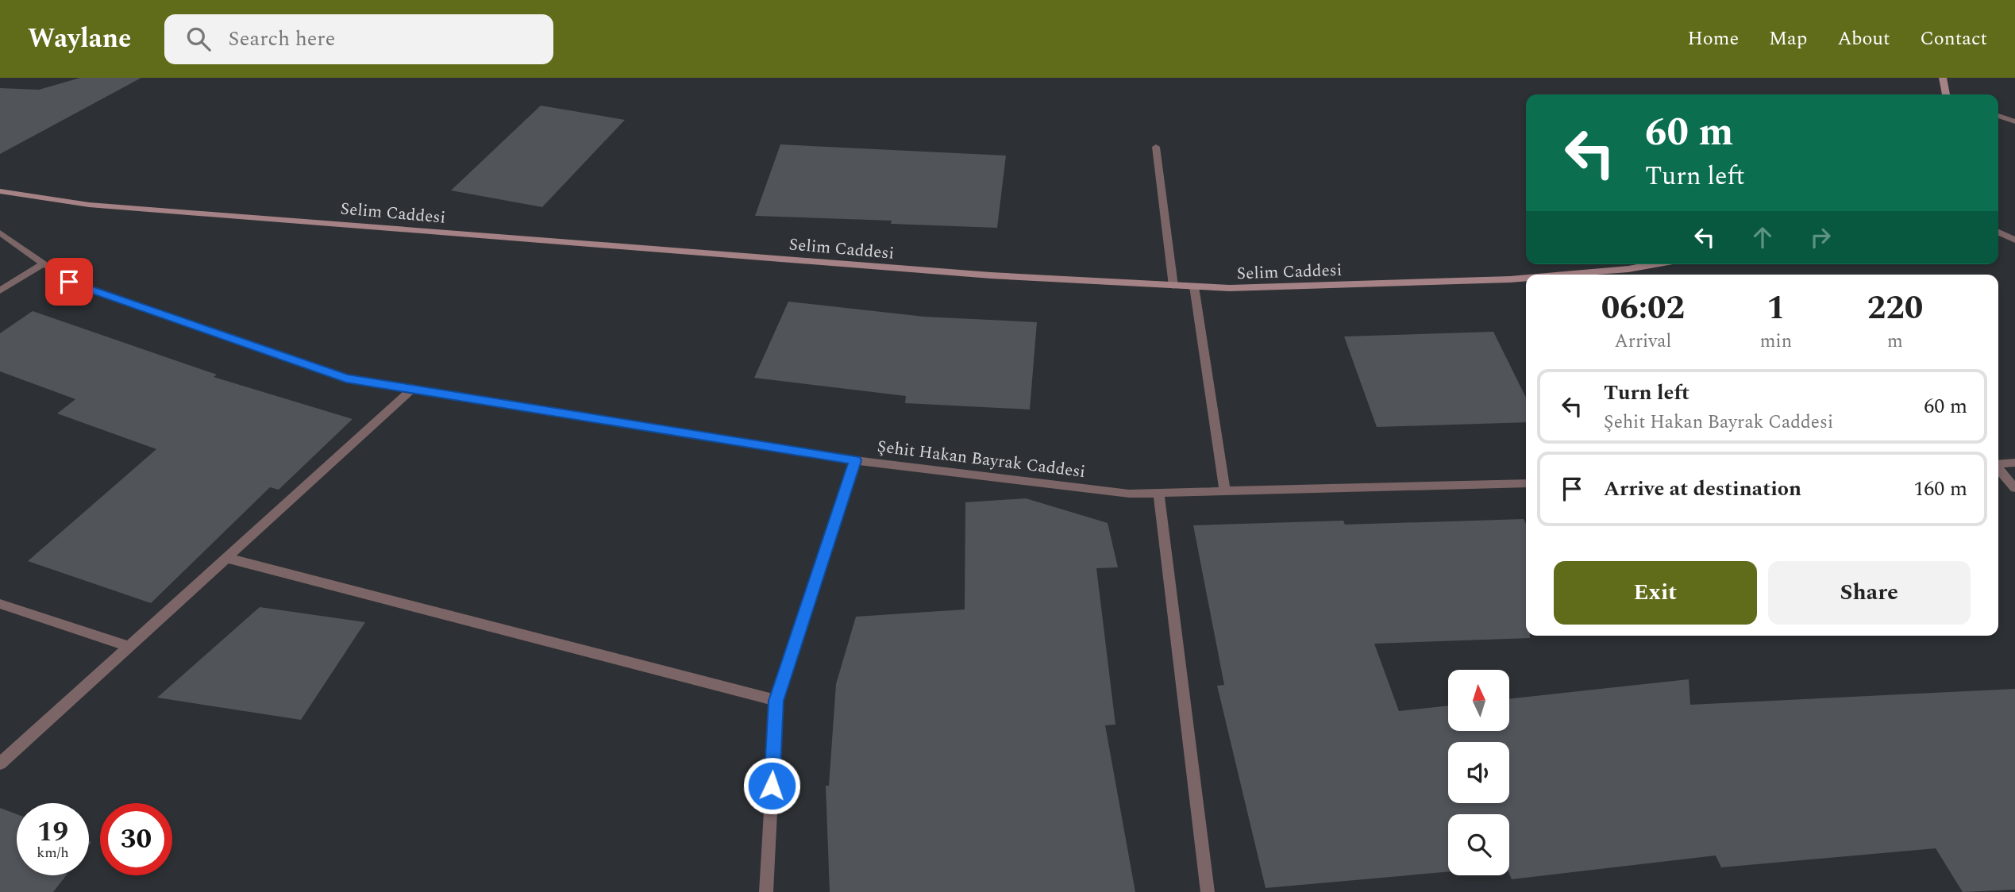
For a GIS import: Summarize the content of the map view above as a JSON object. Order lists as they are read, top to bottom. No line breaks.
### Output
{"streets":{"main road":["Selim Caddesi"],"street":["Şehit Hakan Bayrak Caddesi"]},"north":"top","page":{"header":"Waylane","search":"Search here","nav":["Home","Map","About","Contact"],"turn":["60 m","Turn left"],"eta":["06:02","Arrival","1","min","220","m"],"list":[{"name":"Turn left","note":"Şehit Hakan Bayrak Caddesi","value":"60 m"},{"name":"Arrive at destination","value":"160 m"}],"buttons":["Exit","Share"],"speed":"19 km/h","limit":"30"}}
